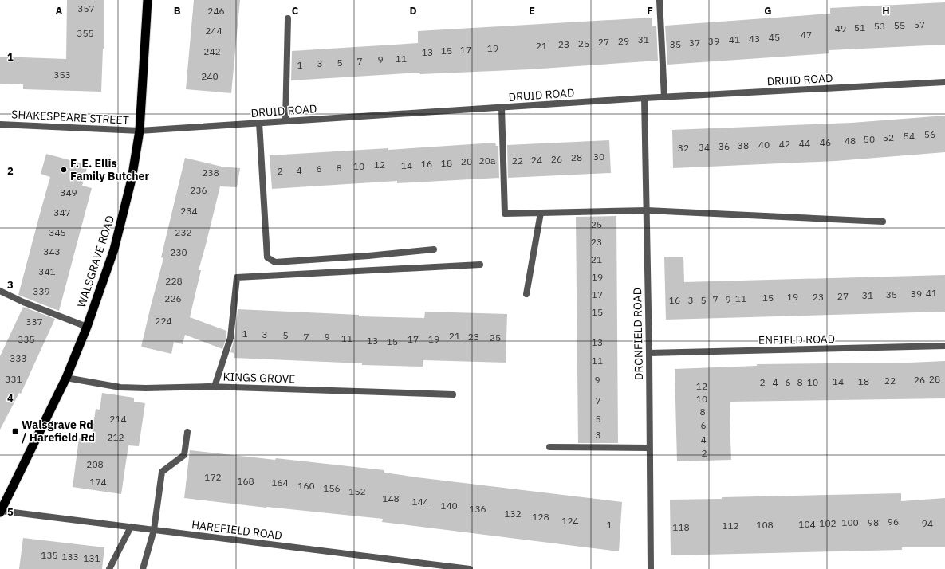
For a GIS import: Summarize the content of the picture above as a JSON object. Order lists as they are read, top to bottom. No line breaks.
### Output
{"streets":{"highway":["WALSGRAVE ROAD"],"street":["DRUID ROAD","SHAKESPEARE STREET","DRONFIELD ROAD","ENFIELD ROAD","KINGS GROVE","HAREFIELD ROAD"]},"crossings":[["DRUID ROAD","SHAKESPEARE STREET"],["DRUID ROAD","WALSGRAVE ROAD"],["DRUID ROAD","DRONFIELD ROAD"],["SHAKESPEARE STREET","WALSGRAVE ROAD"],["WALSGRAVE ROAD","KINGS GROVE"],["WALSGRAVE ROAD","HAREFIELD ROAD"],["DRONFIELD ROAD","ENFIELD ROAD"]],"places":{"other":["F. E. Ellis Family Butcher"],"transit":["Walsgrave Rd / Harefield Rd"]},"house_numbers":["357","246","57","55","53","51","49","244","355","47","45","43","31","41","29","39","27","37","25","23","35","21","19","17","15","242","13","11","9","7","5","3","1","353","240","56","54","52","50","48","46","44","42","40","38","36","34","32","30","28","26","24","20a","22","20","18","16","12","14","10","8","6","4","2","238","236","349","234","347","25","345","232","23","343","230","21","341","19","228","339","41","39","17","35","31","27","19","23","15","226","11","7","9","16","3","5","15","224","337","1","3","5","21","7","9","23","25","11","335","17","19","13","15","13","333","11","331","28","9","26","22","14","18","2","4","6","8","10","12","10","7","8","214","5","6","3","212","4","2","208","172","168","174","164","160","156","152","148","144","140","136","132","128","124","96","100","98","102","94","104","1","108","112","118","135","133","131"],"grid":{"columns":["A","B","C","D","E","F","G","H"],"rows":["1","2","3","4","5"]}}
